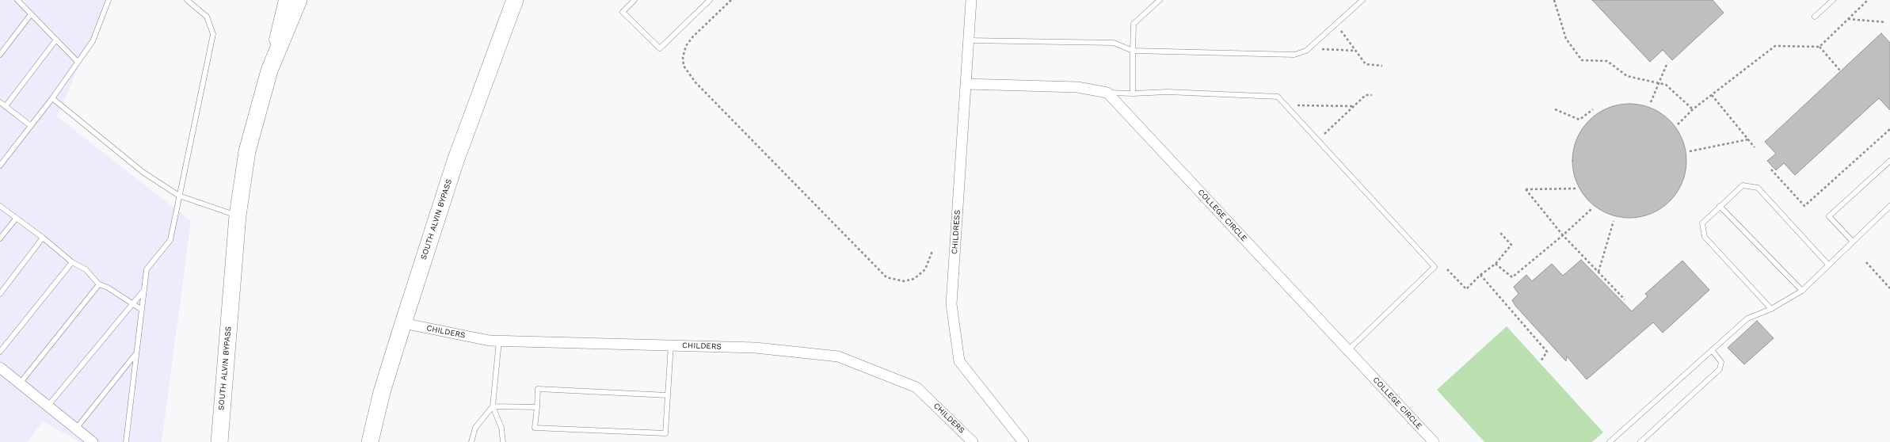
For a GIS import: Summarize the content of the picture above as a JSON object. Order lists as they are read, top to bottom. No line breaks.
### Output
{"streets":{"main road":["SOUTH ALVIN BYPASS"],"street":["COLLEGE CIRCLE","CHILDRESS","CHILDERS"]},"crossings":[["SOUTH ALVIN BYPASS","CHILDERS"]]}
